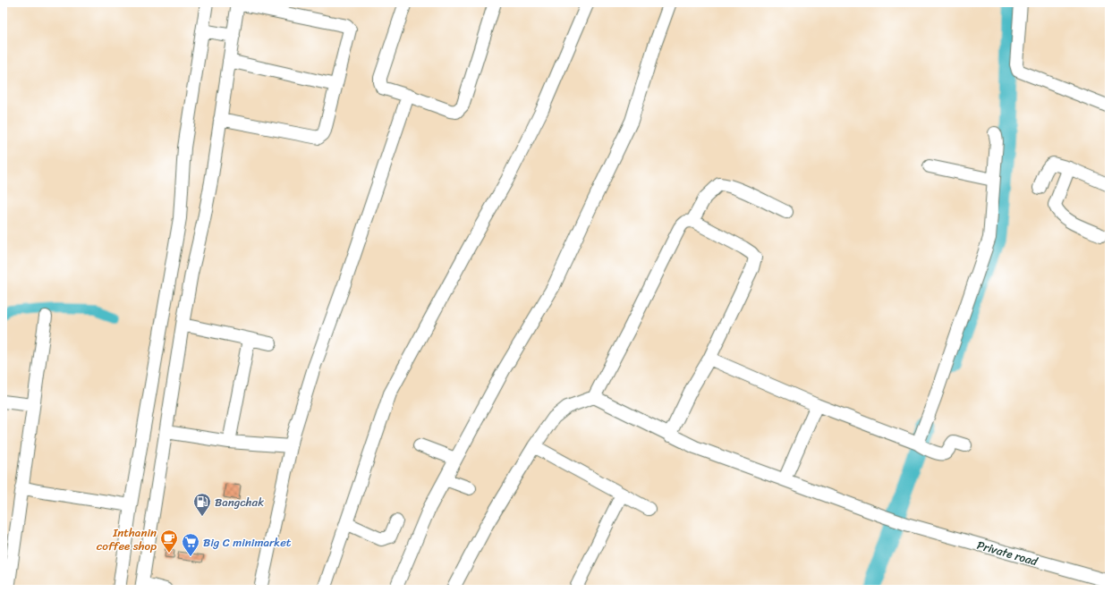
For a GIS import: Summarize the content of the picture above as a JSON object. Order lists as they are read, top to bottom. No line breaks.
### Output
{"streets":{"street":["Private road"]},"places":{"fuel station":["Bangchak"],"cafe":["Inthanin coffee shop"],"supermarket":["Big C minimarket"]}}
